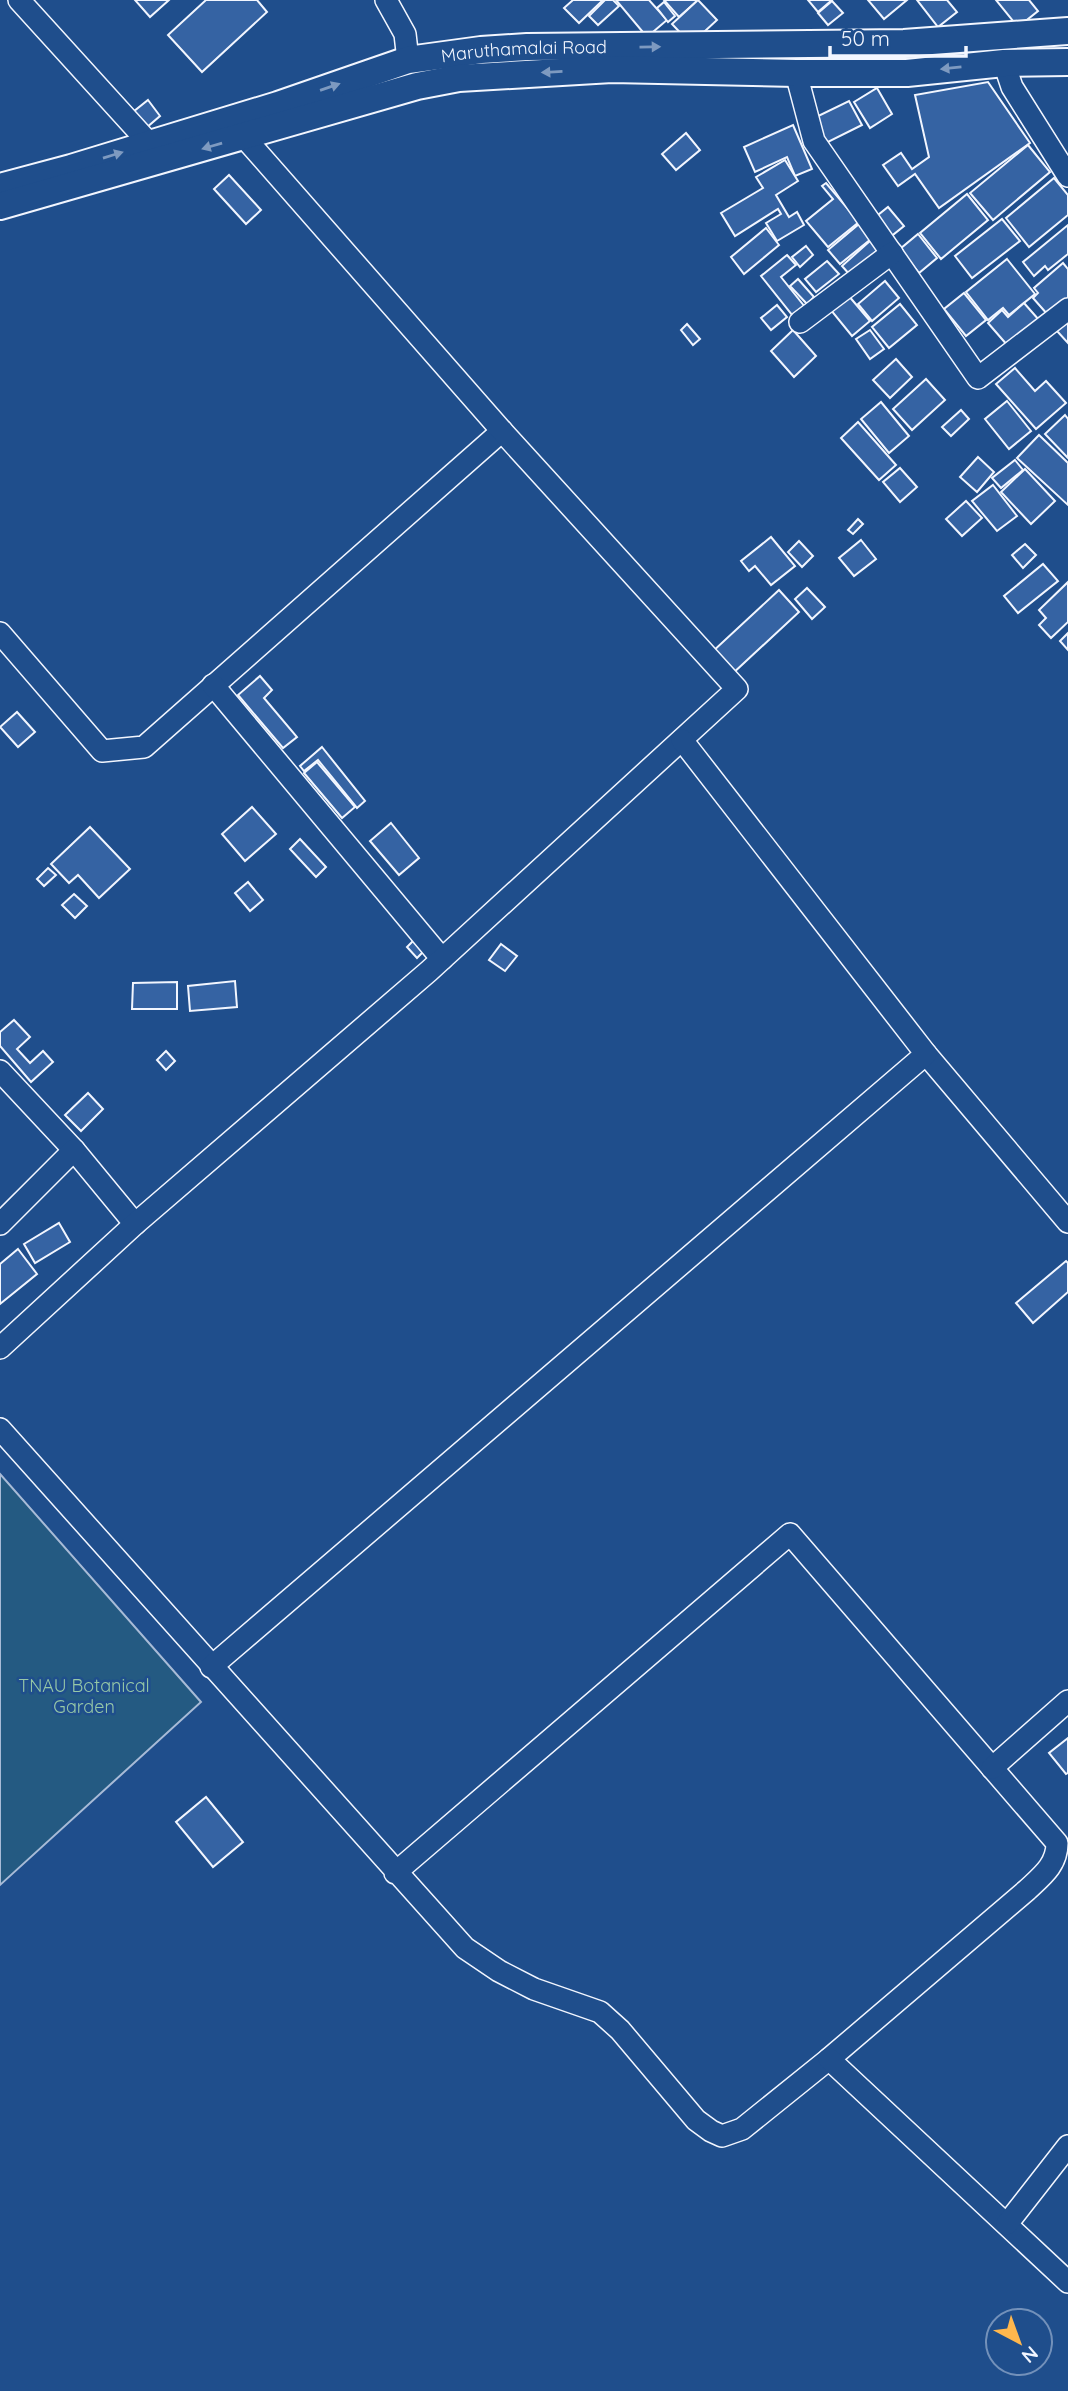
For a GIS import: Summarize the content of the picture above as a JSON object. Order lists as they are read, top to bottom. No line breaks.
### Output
{"streets":{"main road":["Maruthamalai Road"]},"parks":["TNAU Botanical Garden"],"scale_bar":"50 m","north":"bottom right"}
